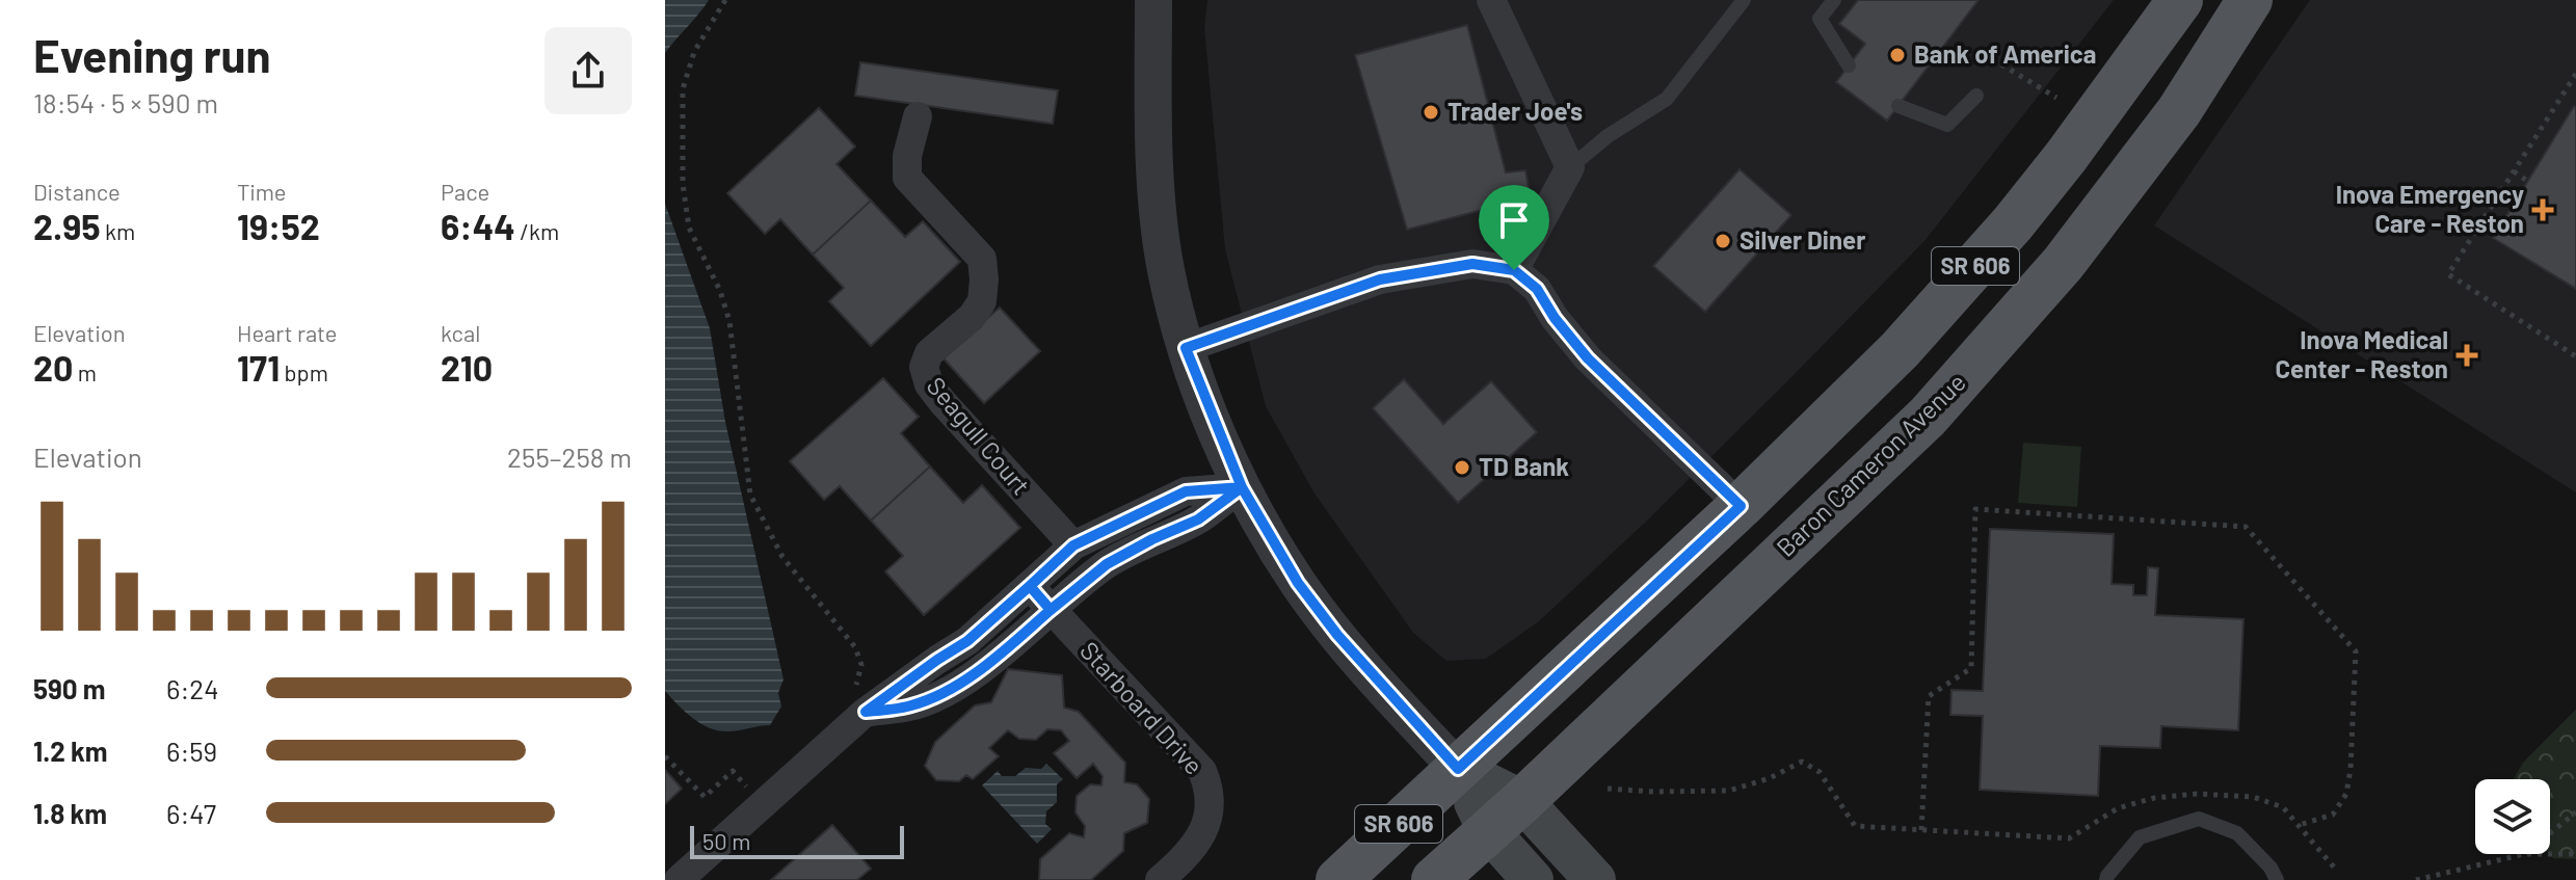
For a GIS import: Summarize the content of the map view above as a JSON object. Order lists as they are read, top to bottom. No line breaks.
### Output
{"streets":{"main road":["SR 606","Baron Cameron Avenue"],"street":["Seagull Court","Starboard Drive"]},"places":{"other":["Bank of America","Trader Joe's","Silver Diner","TD Bank"],"health":["Inova Emergency Care - Reston","Inova Medical Center - Reston"]},"scale_bar":"50 m","page":{"heading":["Evening run","18:54 · 5 × 590 m"],"stats":[["Distance","2.95 km"],["Time","19:52"],["Pace","6:44 /km"],["Elevation","20 m"],["Heart rate","171 bpm"],["kcal","210"]],"chart":["Elevation","255–258 m"],"list":[{"name":"590 m","note":"6:24"},{"name":"1.2 km","note":"6:59"},{"name":"1.8 km","note":"6:47"}],"scale":"50 m"}}
